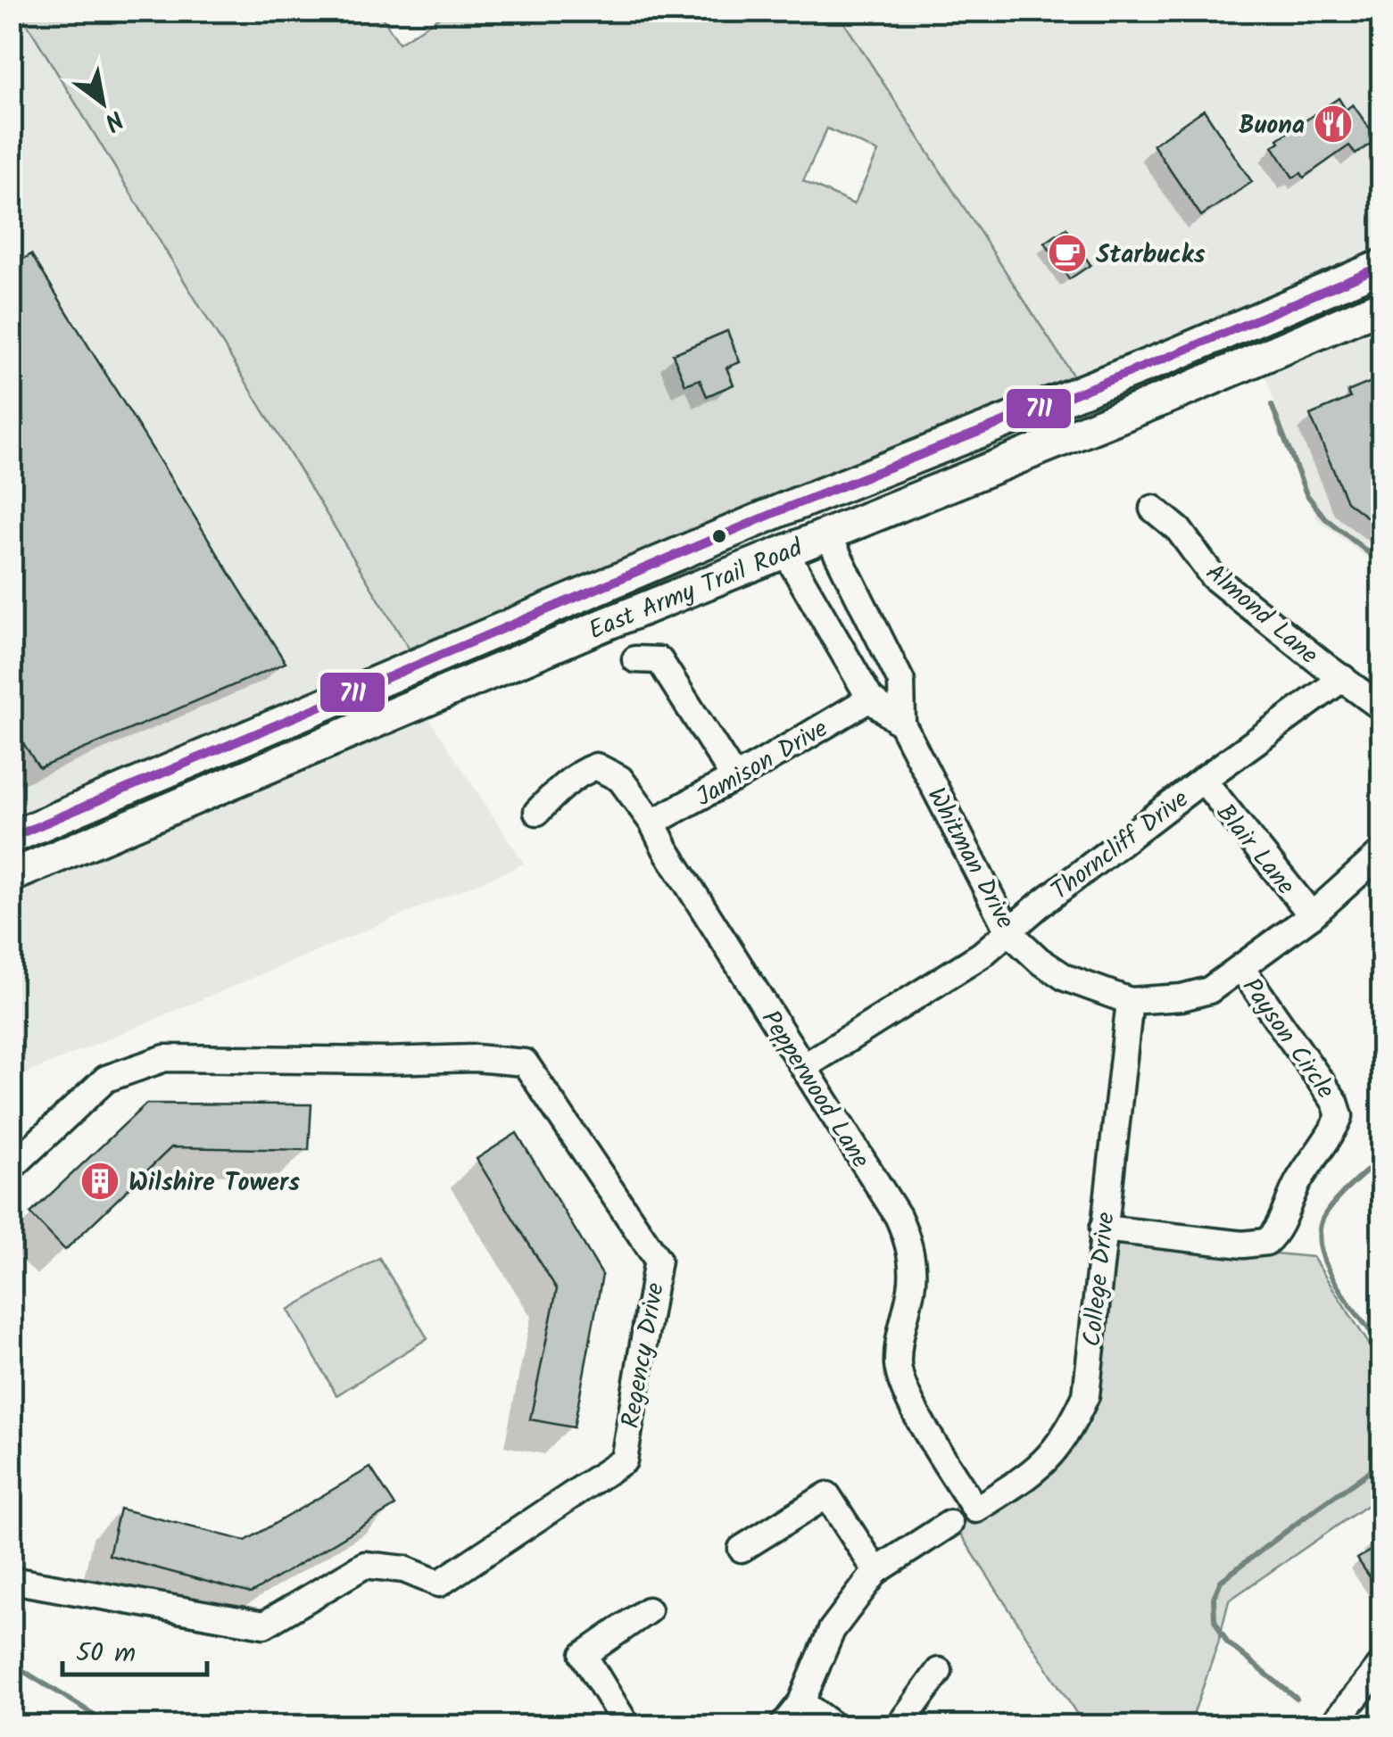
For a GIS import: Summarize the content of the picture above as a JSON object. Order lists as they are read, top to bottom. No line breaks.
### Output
{"streets":{"main road":["East Army Trail Road"],"street":["Almond Lane","Jamison Drive","Thorncliff Drive","Blair Lane","Whitman Drive","Payson Circle","Pepperwood Lane","College Drive","Regency Drive"]},"crossings":[["East Army Trail Road","Whitman Drive"],["Almond Lane","Thorncliff Drive"],["Jamison Drive","Whitman Drive"],["Jamison Drive","Pepperwood Lane"],["Thorncliff Drive","Blair Lane"],["Thorncliff Drive","Whitman Drive"],["Thorncliff Drive","Pepperwood Lane"],["Blair Lane","Whitman Drive"],["Whitman Drive","Payson Circle"],["Whitman Drive","College Drive"],["Payson Circle","College Drive"],["Pepperwood Lane","College Drive"]],"places":{"restaurant":["Buona"],"cafe":["Starbucks"],"building":["Wilshire Towers"]},"lines":["transit line 711"],"scale_bar":"50 m","north":"bottom right"}
